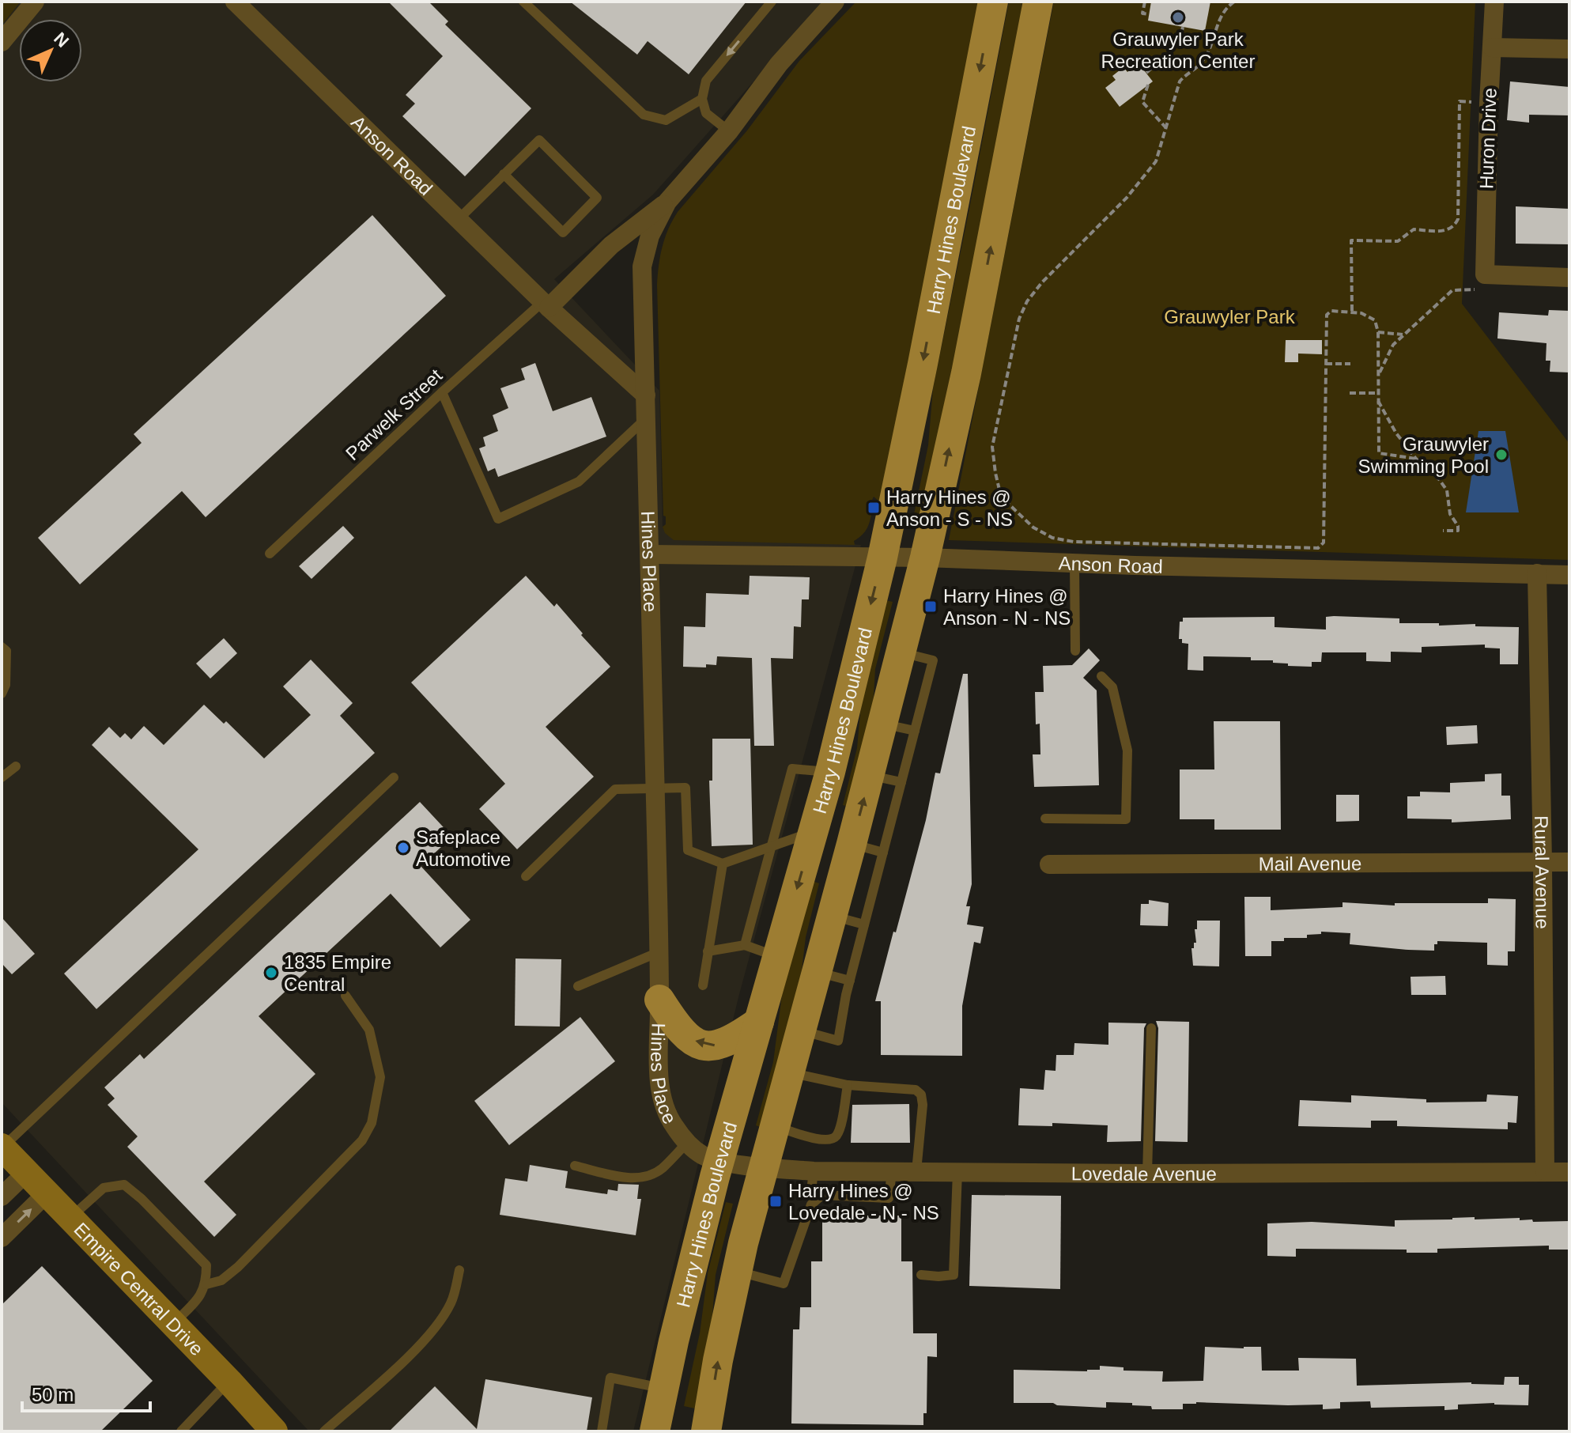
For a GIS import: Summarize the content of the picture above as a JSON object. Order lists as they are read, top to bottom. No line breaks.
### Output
{"streets":{"main road":["Harry Hines Boulevard"],"street":["Huron Drive","Anson Road","Hines Place","Mail Avenue","Rural Avenue","Lovedale Avenue","Empire Central Drive"],"lane":["Parwelk Street"]},"crossings":[["Anson Road","Harry Hines Boulevard"],["Anson Road","Parwelk Street"],["Anson Road","Hines Place"],["Anson Road","Rural Avenue"],["Harry Hines Boulevard","Hines Place"],["Harry Hines Boulevard","Lovedale Avenue"],["Hines Place","Lovedale Avenue"],["Mail Avenue","Rural Avenue"],["Rural Avenue","Lovedale Avenue"]],"parks":["Grauwyler Park"],"places":{"other":["Grauwyler Park Recreation Center","Grauwyler Swimming Pool","Safeplace Automotive","1835 Empire Central"],"transit":["Harry Hines @ Anson - S - NS","Harry Hines @ Anson - N - NS","Harry Hines @ Lovedale - N - NS"]},"scale_bar":"50 m","north":"top right"}
